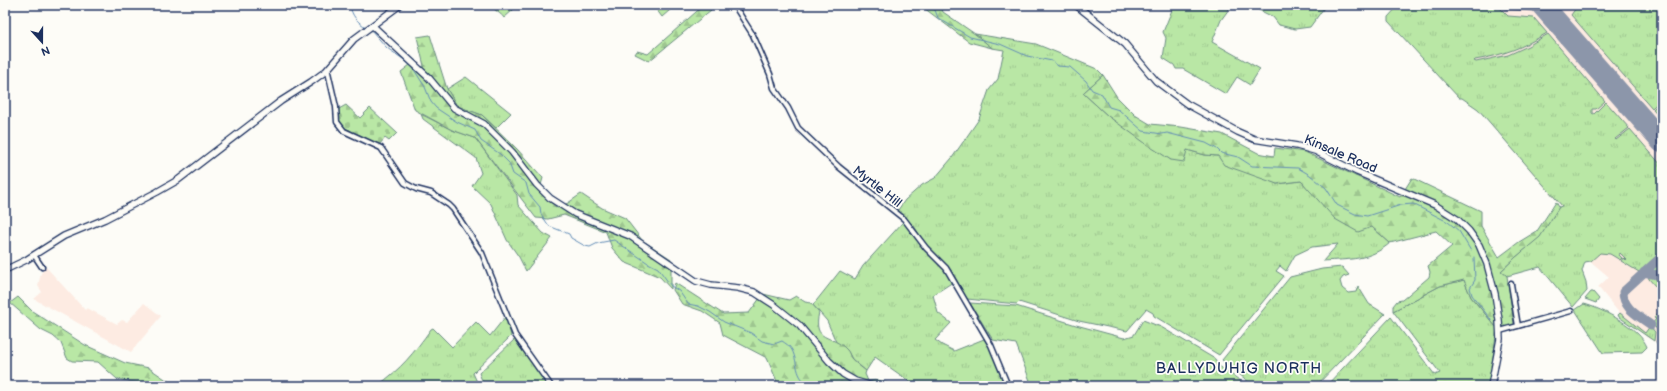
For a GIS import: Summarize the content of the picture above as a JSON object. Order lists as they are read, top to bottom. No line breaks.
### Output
{"streets":{"main road":["Kinsale Road"],"street":["Myrtle Hill"]},"districts":["BALLYDUHIG NORTH"],"north":"bottom"}
